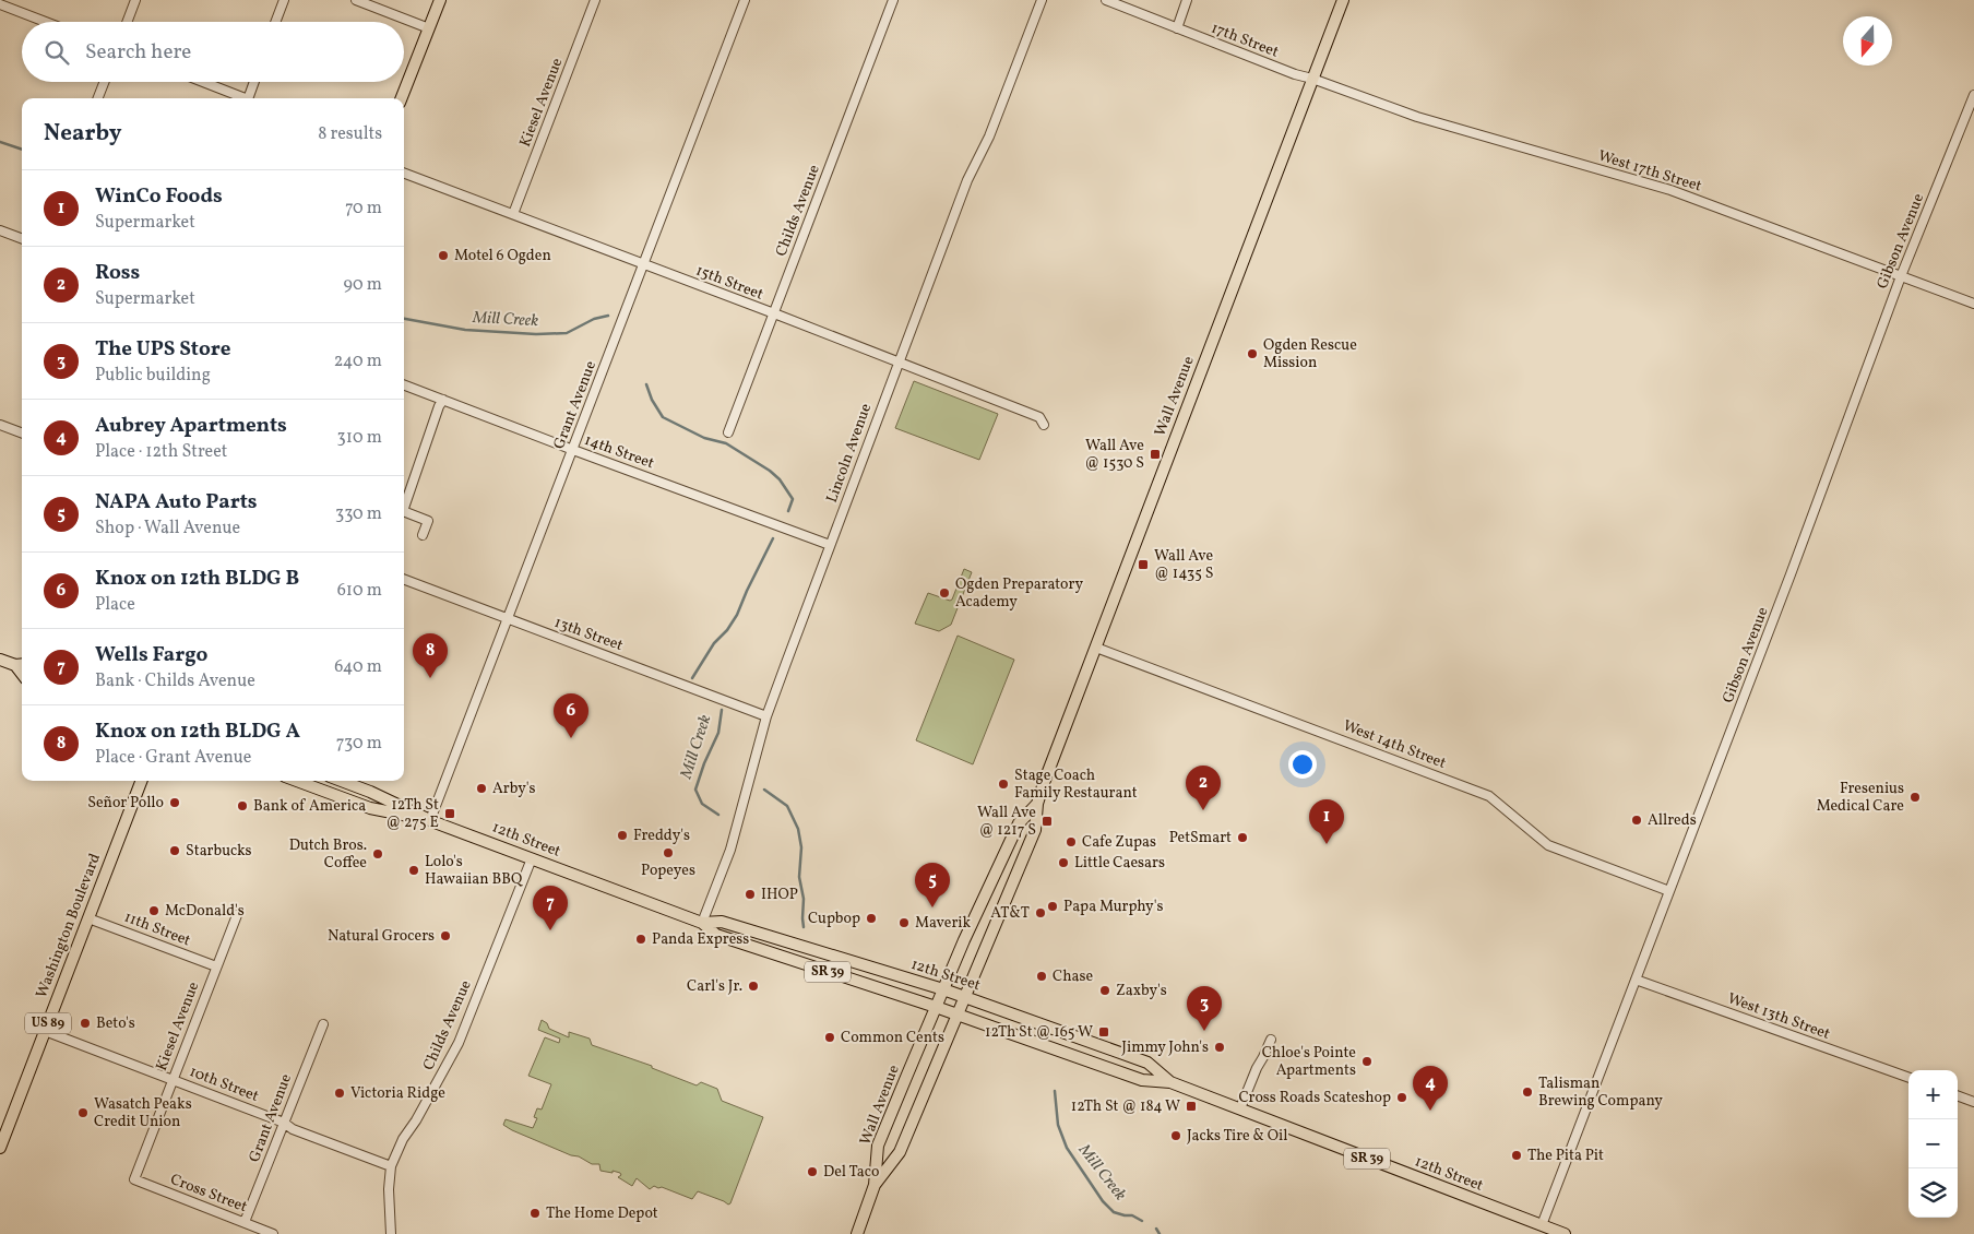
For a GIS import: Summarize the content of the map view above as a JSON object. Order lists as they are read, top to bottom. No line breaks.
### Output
{"streets":{"main road":["Wall Avenue","12th Street","Washington Boulevard","SR 39","US 89"],"street":["17th Street","Kiesel Avenue","West 17th Street","Childs Avenue","Gibson Avenue","15th Street","Grant Avenue","14th Street","Lincoln Avenue","13th Street","West 14th Street","11th Street","West 13th Street","10th Street","Cross Street"]},"crossings":[["17th Street","West 17th Street"],["17th Street","Wall Avenue"],["Kiesel Avenue","15th Street"],["Kiesel Avenue","11th Street"],["Kiesel Avenue","10th Street"],["Kiesel Avenue","Cross Street"],["West 17th Street","Gibson Avenue"],["West 17th Street","Wall Avenue"],["Childs Avenue","15th Street"],["Childs Avenue","12th Street"],["Childs Avenue","10th Street"],["Gibson Avenue","West 14th Street"],["Gibson Avenue","12th Street"],["Gibson Avenue","West 13th Street"],["15th Street","Grant Avenue"],["15th Street","Lincoln Avenue"],["Wall Avenue","West 14th Street"],["Wall Avenue","12th Street"],["Grant Avenue","14th Street"],["Grant Avenue","13th Street"],["Grant Avenue","12th Street"],["Grant Avenue","10th Street"],["Grant Avenue","Cross Street"],["14th Street","Lincoln Avenue"],["Lincoln Avenue","13th Street"],["Lincoln Avenue","12th Street"],["Washington Boulevard","11th Street"],["Washington Boulevard","10th Street"]],"water":["Mill Creek"],"places":{"other":["Motel 6 Ogden","Ogden Rescue Mission","Ogden Preparatory Academy","Stage Coach Family Restaurant","Arby's","Fresenius Medical Care","Señor Pollo","Bank of America","Allreds","Freddy's","PetSmart","Cafe Zupas","Starbucks","Popeyes","Dutch Bros. Coffee","Little Caesars","Lolo's Hawaiian BBQ","IHOP","Papa Murphy's","McDonald's","AT&T","Cupbop","Maverik","Natural Grocers","Panda Express","Chase","Carl's Jr.","Zaxby's","Beto's","Common Cents","Jimmy John's","Chloe's Pointe Apartments","Talisman Brewing Company","Victoria Ridge","Cross Roads Scateshop","Wasatch Peaks Credit Union","Jacks Tire & Oil","The Pita Pit","Del Taco","The Home Depot"],"transit":["Wall Ave @ 1530 S","Wall Ave @ 1435 S","12Th St @ 275 E","Wall Ave @ 1217 S","12Th St @ 165 W","12Th St @ 184 W"]},"north":"bottom","page":{"search":"Search here","heading":["Nearby","8 results"],"list":[{"mark":"1","name":"WinCo Foods","note":"Supermarket","value":"70 m"},{"mark":"2","name":"Ross","note":"Supermarket","value":"90 m"},{"mark":"3","name":"The UPS Store","note":"Public building","value":"240 m"},{"mark":"4","name":"Aubrey Apartments","note":"Place · 12th Street","value":"310 m"},{"mark":"5","name":"NAPA Auto Parts","note":"Shop · Wall Avenue","value":"330 m"},{"mark":"6","name":"Knox on 12th BLDG B","note":"Place","value":"610 m"},{"mark":"7","name":"Wells Fargo","note":"Bank · Childs Avenue","value":"640 m"},{"mark":"8","name":"Knox on 12th BLDG A","note":"Place · Grant Avenue","value":"730 m"}],"pins":["8","6","2","1","5","7","3","4"],"map_buttons":["+","−"]}}
